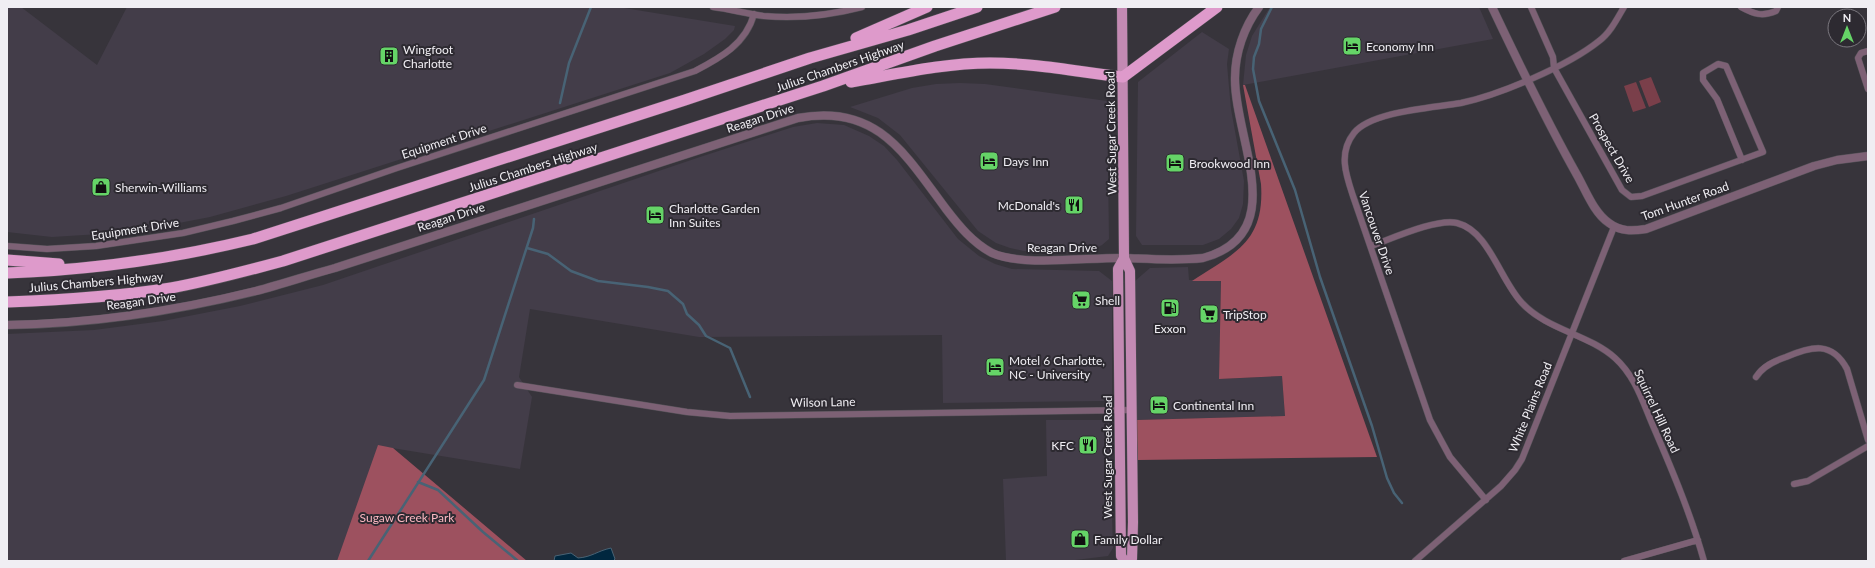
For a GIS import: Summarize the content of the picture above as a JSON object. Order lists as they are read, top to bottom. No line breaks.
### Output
{"streets":{"highway":["Julius Chambers Highway"],"main road":["West Sugar Creek Road"],"street":["Reagan Drive","Equipment Drive","Prospect Drive","Tom Hunter Road","Vancouver Drive","Wilson Lane","White Plains Road","Squirrel Hill Road"]},"crossings":[["Reagan Drive","West Sugar Creek Road"],["West Sugar Creek Road","Wilson Lane"],["Tom Hunter Road","White Plains Road"],["Vancouver Drive","White Plains Road"],["Vancouver Drive","Squirrel Hill Road"],["White Plains Road","Squirrel Hill Road"]],"parks":["Sugaw Creek Park"],"places":{"hotel":["Economy Inn","Days Inn","Brookwood Inn","Charlotte Garden Inn Suites","Motel 6 Charlotte, NC - University","Continental Inn"],"building":["Wingfoot Charlotte"],"shop":["Sherwin-Williams","Family Dollar"],"restaurant":["McDonald's","KFC"],"supermarket":["Shell","TripStop"],"fuel station":["Exxon"]},"north":"top"}
